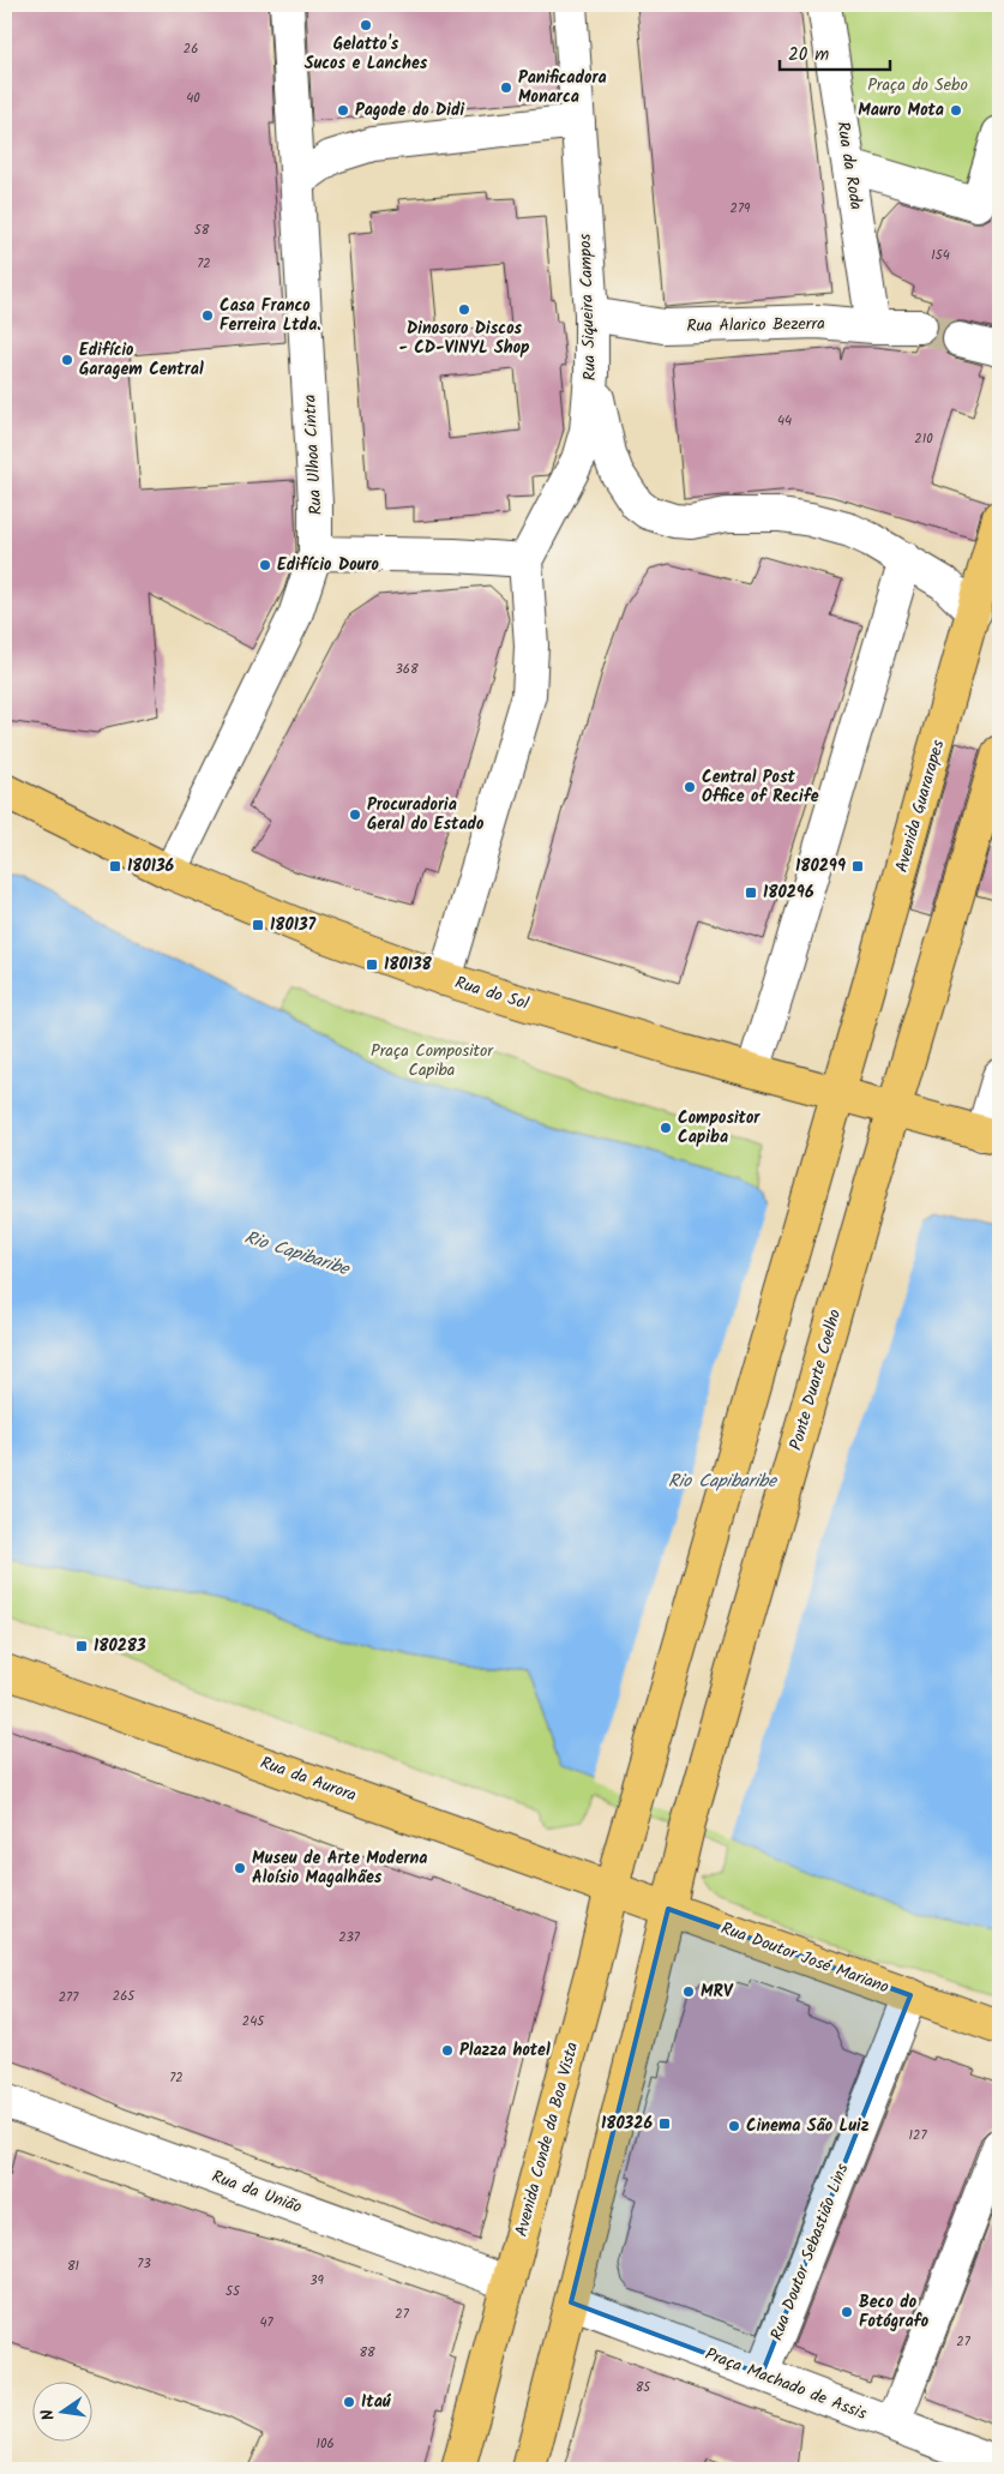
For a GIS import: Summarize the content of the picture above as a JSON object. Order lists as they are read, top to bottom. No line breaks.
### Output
{"streets":{"main road":["Avenida Guararapes","Rua do Sol","Ponte Duarte Coelho","Rua da Aurora","Rua Doutor José Mariano","Avenida Conde da Boa Vista"],"street":["Rua da Roda","Rua Siqueira Campos","Rua Alarico Bezerra","Rua Ulhoa Cintra","Rua da União","Rua Doutor Sebastião Lins","Praça Machado de Assis"]},"crossings":[["Rua da Roda","Rua Alarico Bezerra"],["Rua Siqueira Campos","Rua Alarico Bezerra"],["Rua Ulhoa Cintra","Rua do Sol"],["Avenida Guararapes","Rua do Sol"],["Avenida Guararapes","Avenida Conde da Boa Vista"],["Rua do Sol","Ponte Duarte Coelho"],["Rua do Sol","Avenida Conde da Boa Vista"],["Ponte Duarte Coelho","Rua Doutor José Mariano"],["Rua da Aurora","Rua Doutor José Mariano"],["Rua da Aurora","Avenida Conde da Boa Vista"],["Rua Doutor José Mariano","Avenida Conde da Boa Vista"],["Rua Doutor José Mariano","Rua Doutor Sebastião Lins"],["Avenida Conde da Boa Vista","Rua da União"],["Rua Doutor Sebastião Lins","Praça Machado de Assis"]],"water":["Rio Capibaribe"],"parks":["Praça do Sebo","Praça Compositor Capiba"],"places":{"other":["Gelatto's Sucos e Lanches","Panificadora Monarca","Pagode do Didi","Mauro Mota","Dinosoro Discos - CD-VINYL Shop","Casa Franco Ferreira Ltda.","Edifício Garagem Central","Edifício Douro","Central Post Office of Recife","Procuradoria Geral do Estado","Compositor Capiba","Museu de Arte Moderna Aloísio Magalhães","MRV","Plazza hotel","Cinema São Luiz","Beco do Fotógrafo","Itaú"],"transit":["180136","180299","180296","180137","180138","180283","180326"]},"house_numbers":["26","40","279","58","154","72","44","210","368","237","265","277","245","72","127","73","81","39","55","27","47","27","88","85","106"],"scale_bar":"20 m","north":"left"}
